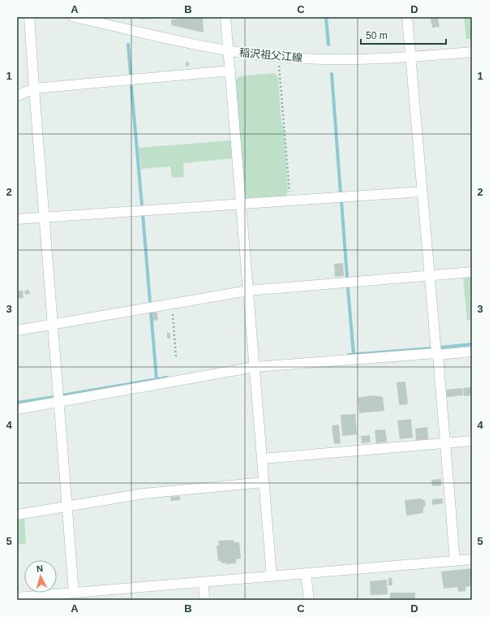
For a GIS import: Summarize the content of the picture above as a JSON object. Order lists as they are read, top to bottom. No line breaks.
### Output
{"streets":{"street":["稲沢祖父江線"]},"scale_bar":"50 m","north":"top","grid":{"columns":["A","B","C","D"],"rows":["1","2","3","4","5"]}}
